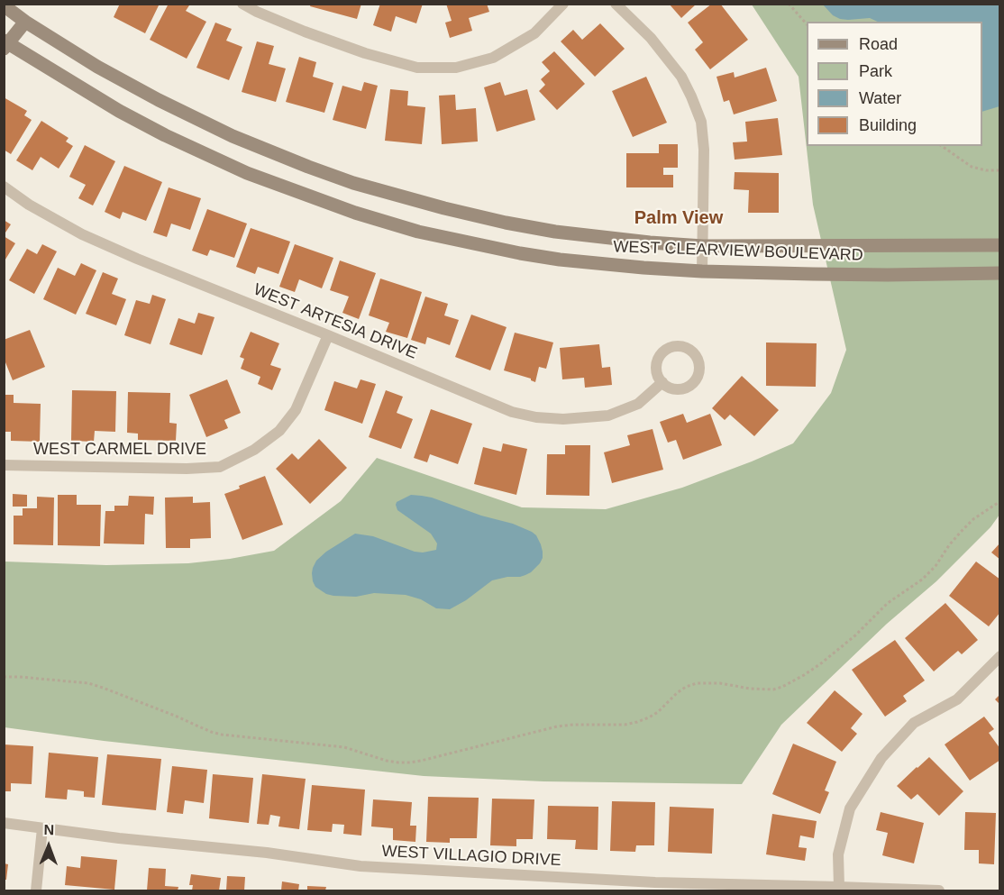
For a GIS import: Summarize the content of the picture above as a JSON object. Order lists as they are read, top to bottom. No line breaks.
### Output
{"streets":{"street":["WEST CLEARVIEW BOULEVARD","WEST ARTESIA DRIVE","WEST CARMEL DRIVE","WEST VILLAGIO DRIVE"]},"crossings":[["WEST ARTESIA DRIVE","WEST CARMEL DRIVE"]],"districts":["Palm View"],"legend":["Road","Park","Water","Building"],"north":"top"}
